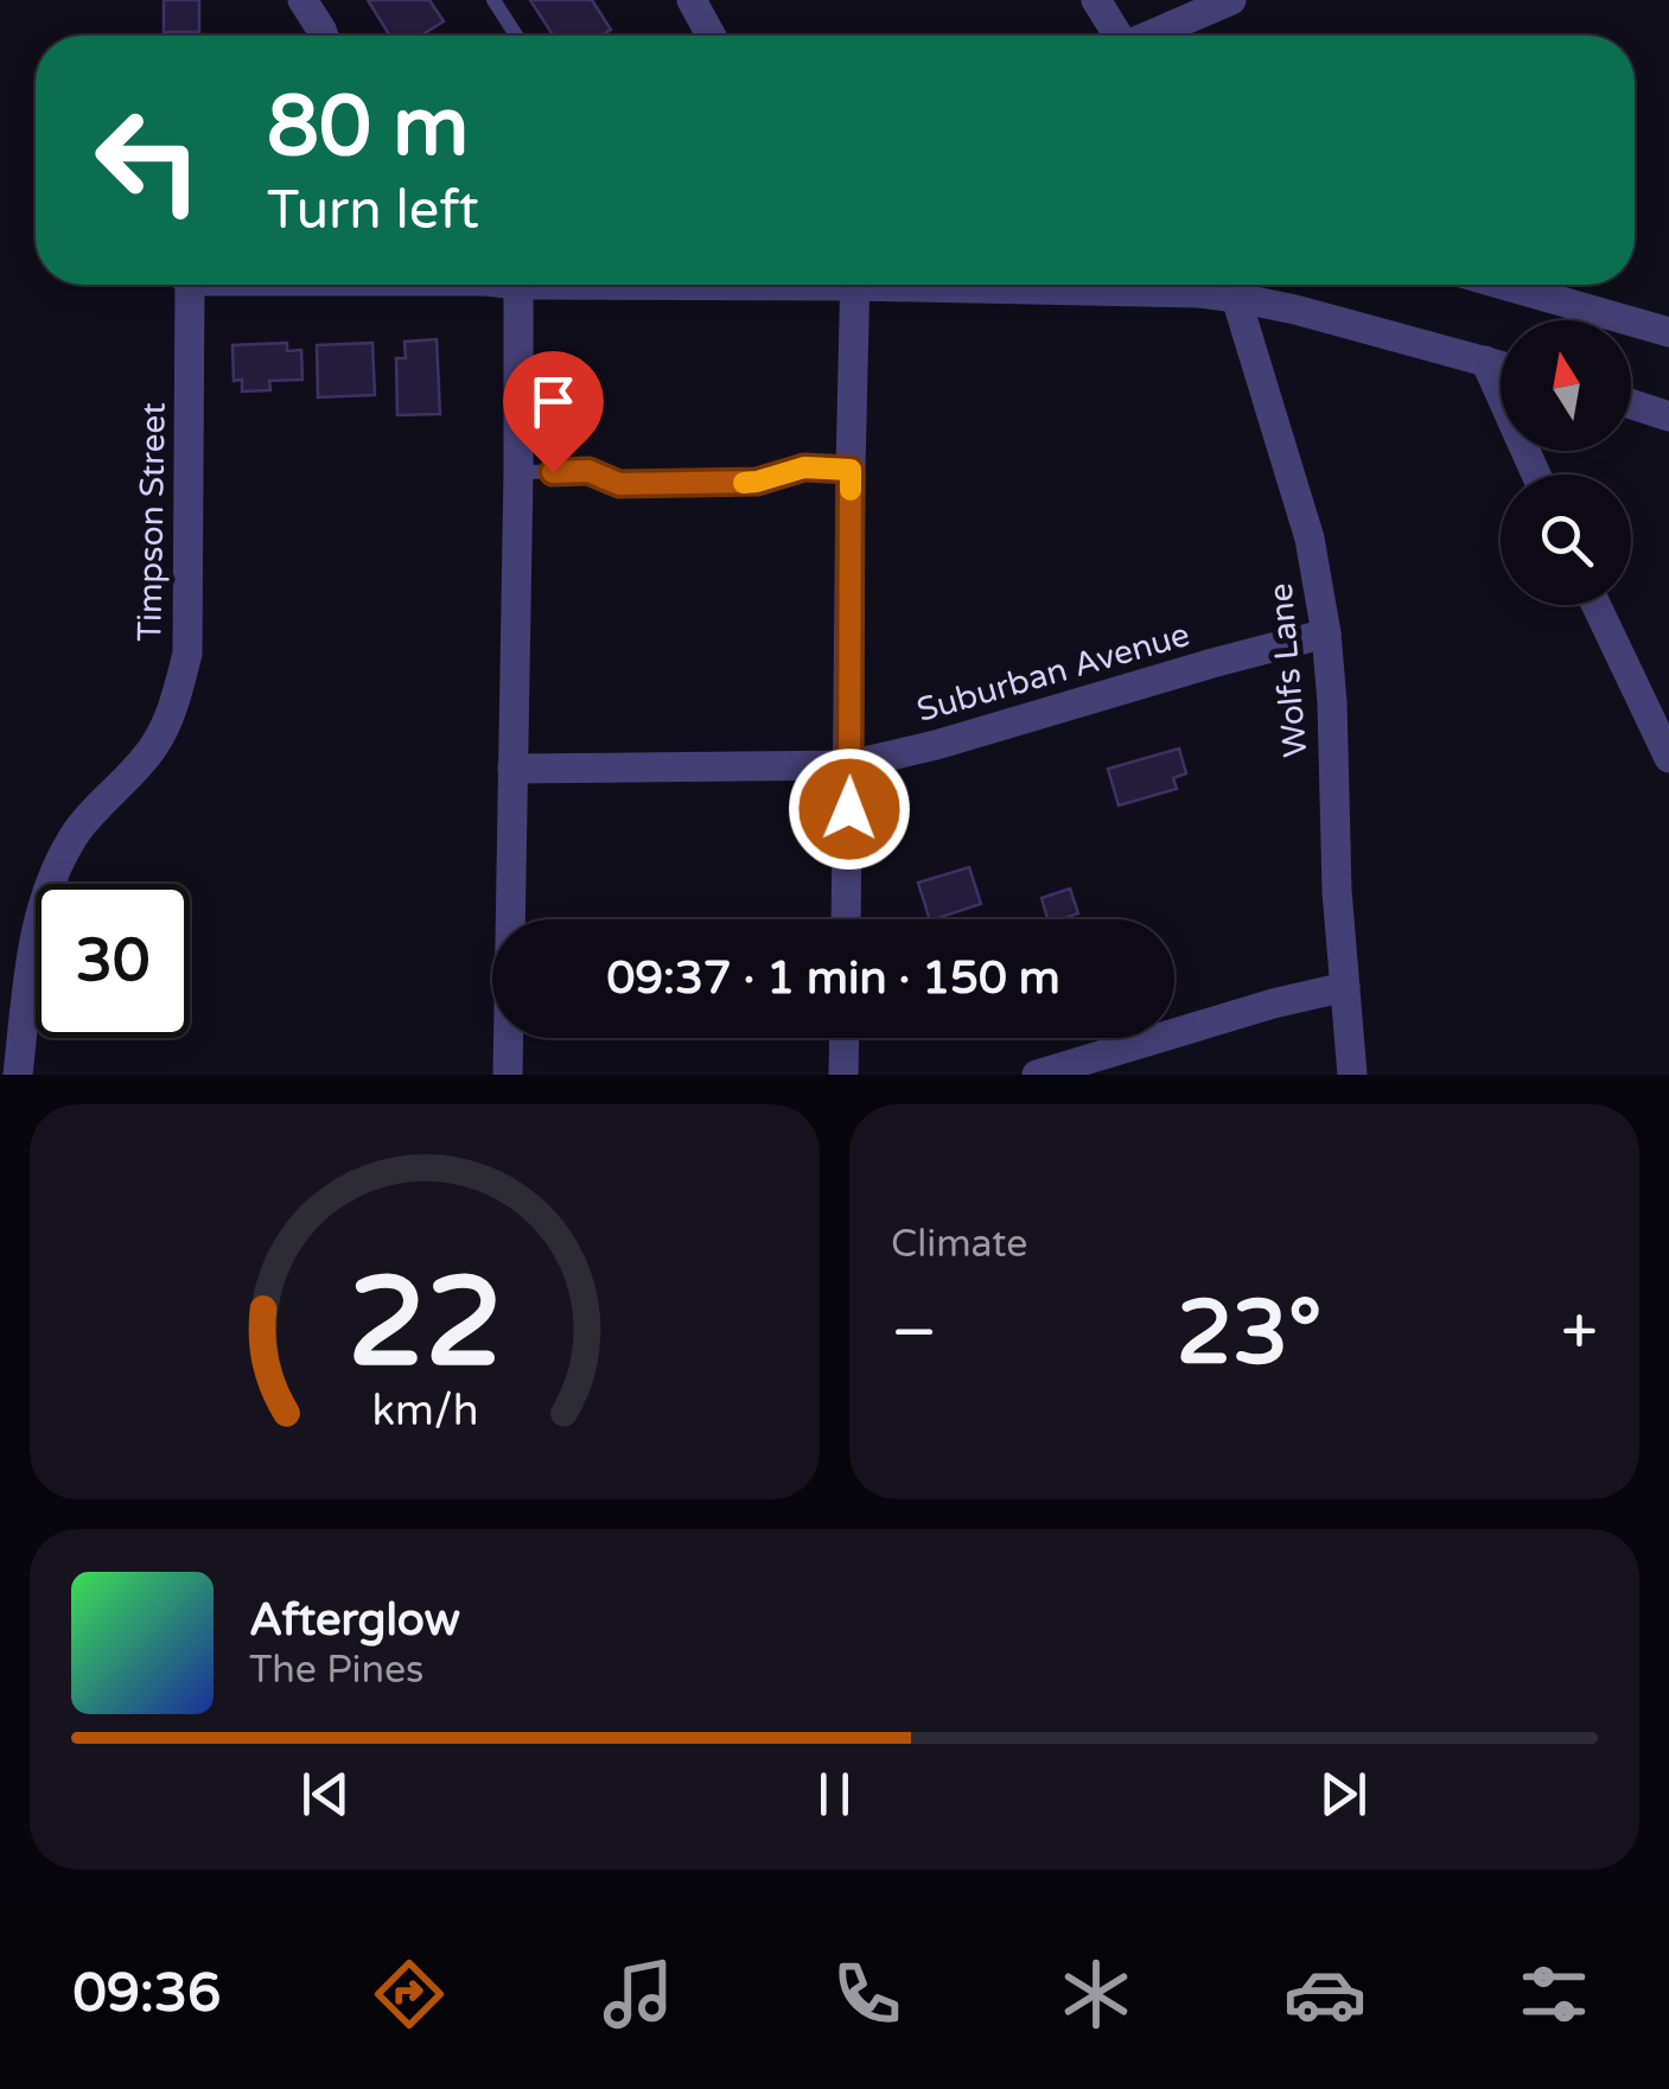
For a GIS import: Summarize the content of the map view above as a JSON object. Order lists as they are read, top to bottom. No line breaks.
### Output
{"streets":{"street":["Timpson Street","Wolfs Lane","Suburban Avenue"]},"crossings":[["Wolfs Lane","Suburban Avenue"]],"north":"top","page":{"turn":["80 m","Turn left"],"limit":"30","trip":"09:37 · 1 min · 150 m","tile":"Climate","heat":["−","23°","+"],"song":["Afterglow","The Pines"],"tabs":"09:36","gauge":["22","km/h"]}}
